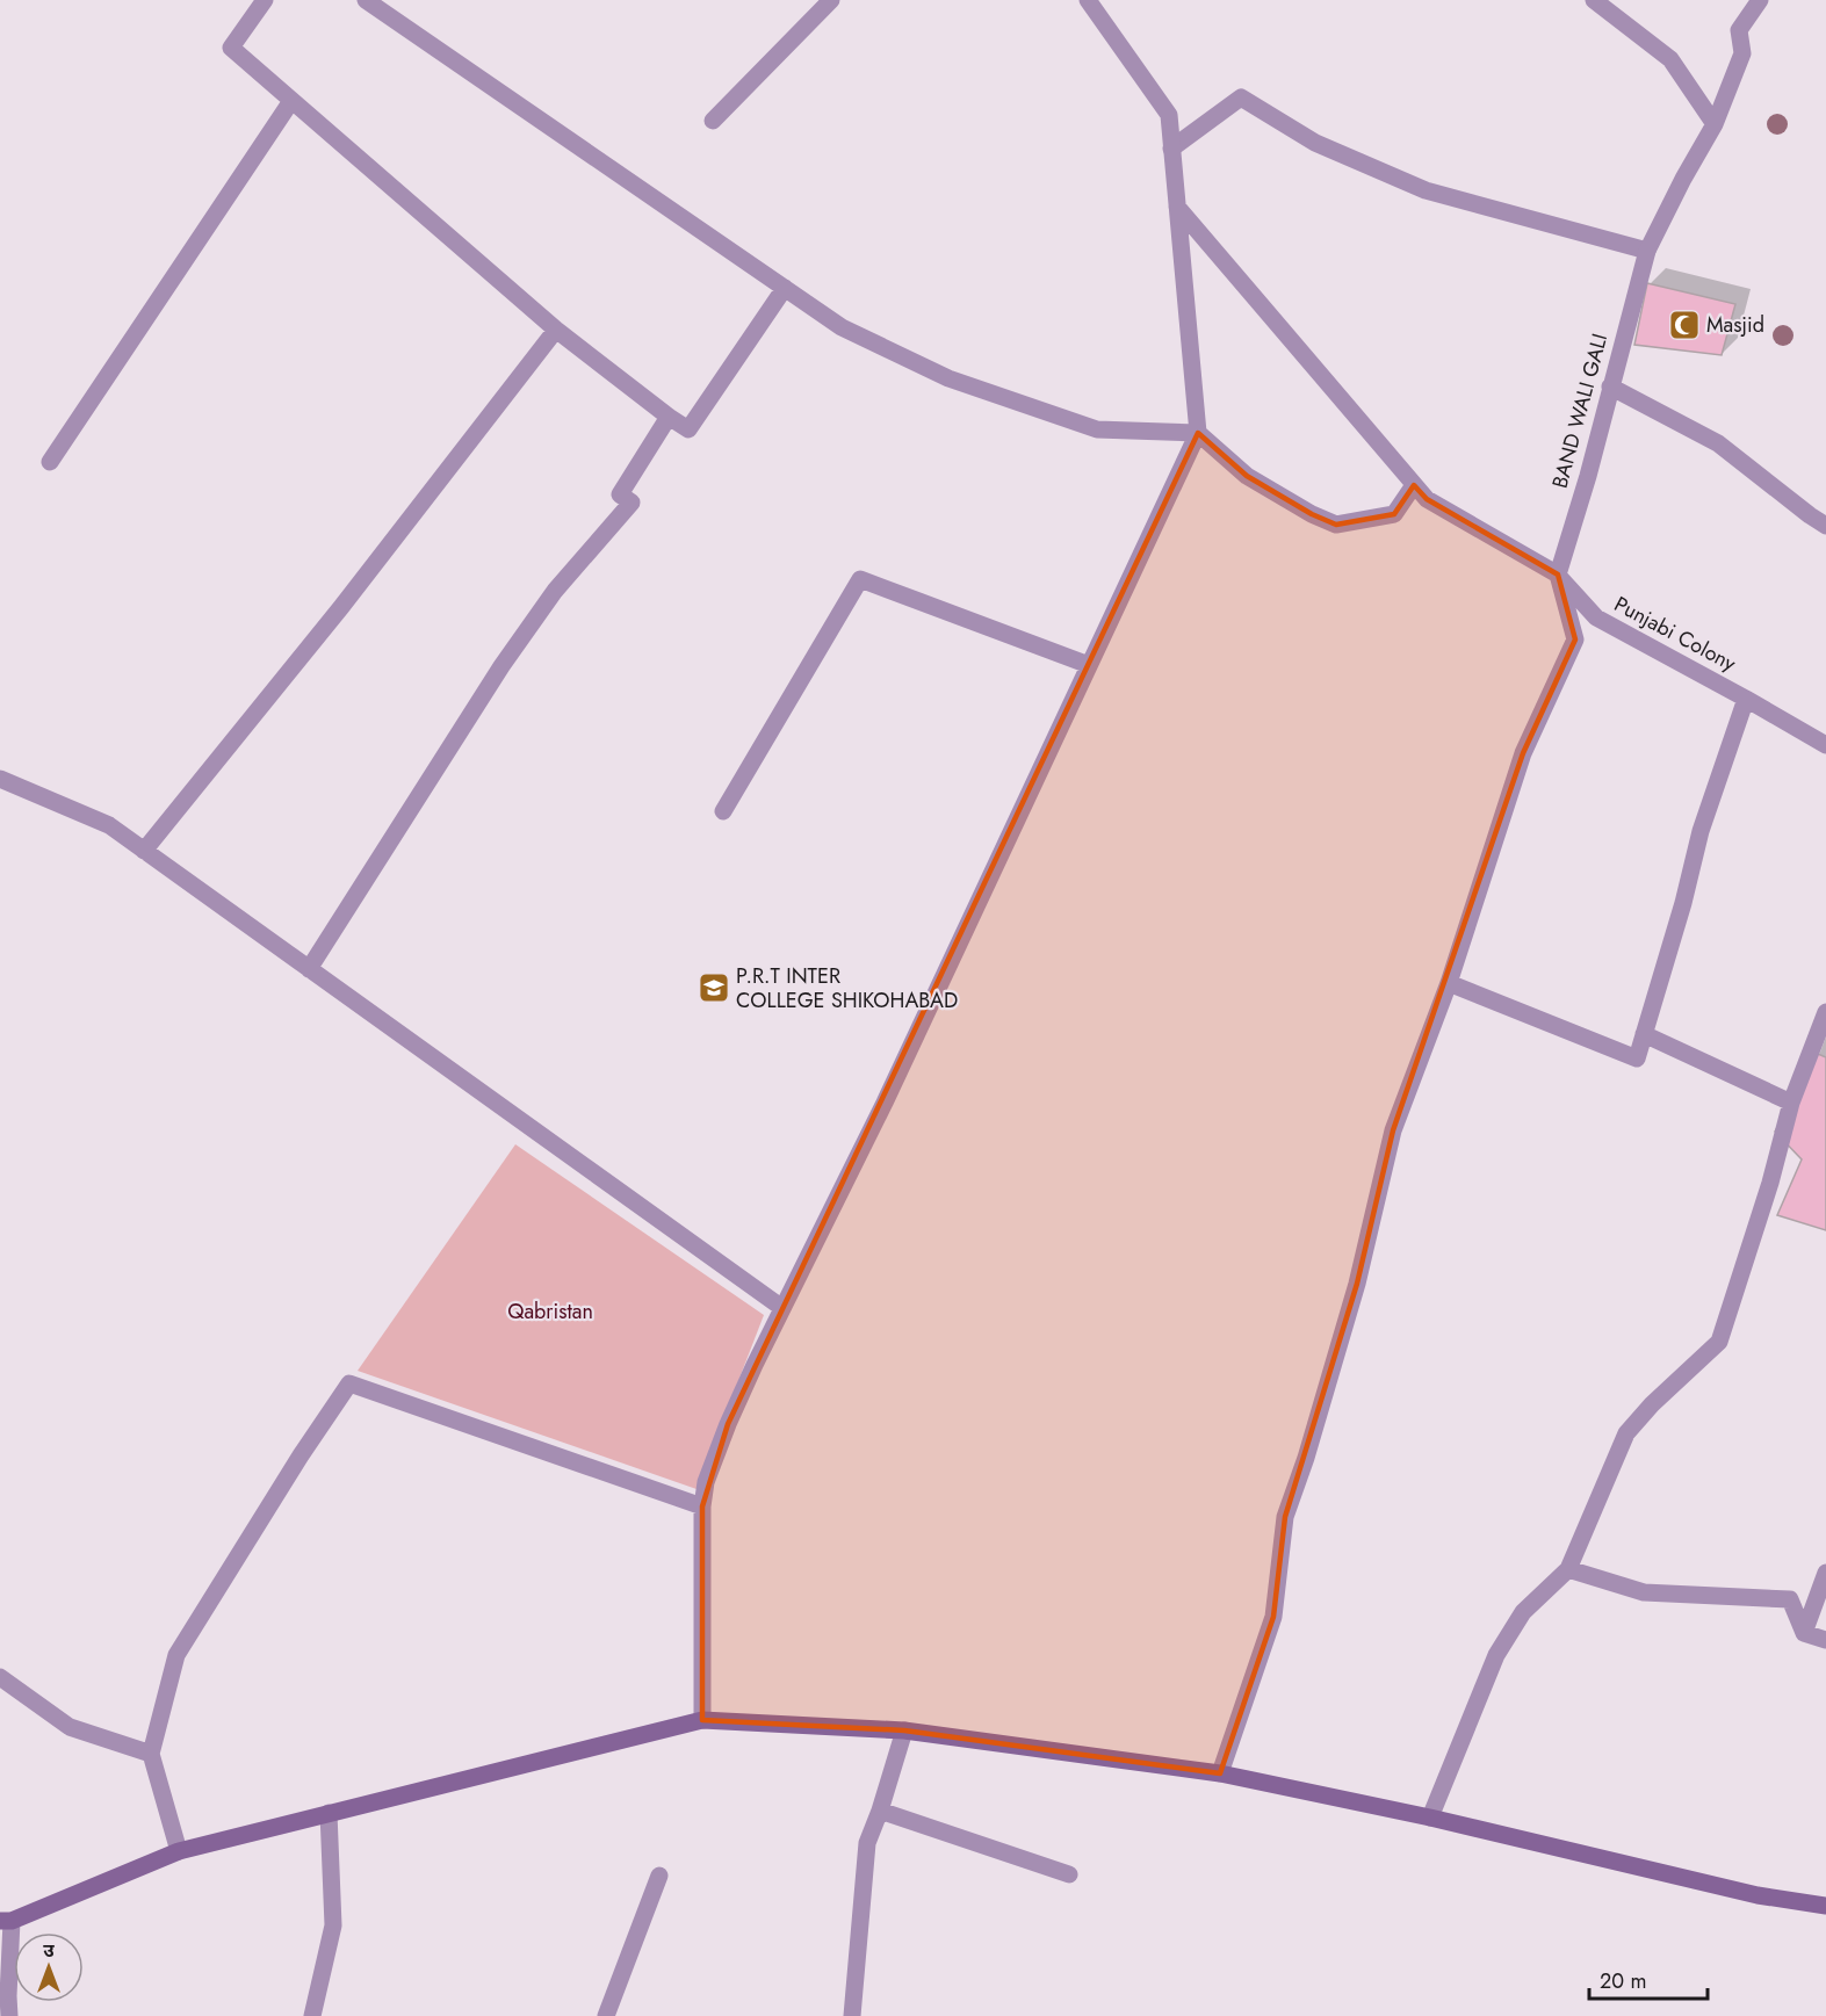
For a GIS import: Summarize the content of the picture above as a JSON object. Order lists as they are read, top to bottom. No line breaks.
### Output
{"streets":{"street":["BAND WALI GALI","Punjabi Colony"]},"crossings":[["BAND WALI GALI","Punjabi Colony"]],"parks":["Qabristan"],"places":{"mosque":["Masjid"],"school or university":["P.R.T INTER COLLEGE SHIKOHABAD"]},"scale_bar":"20 m","north":"top"}
